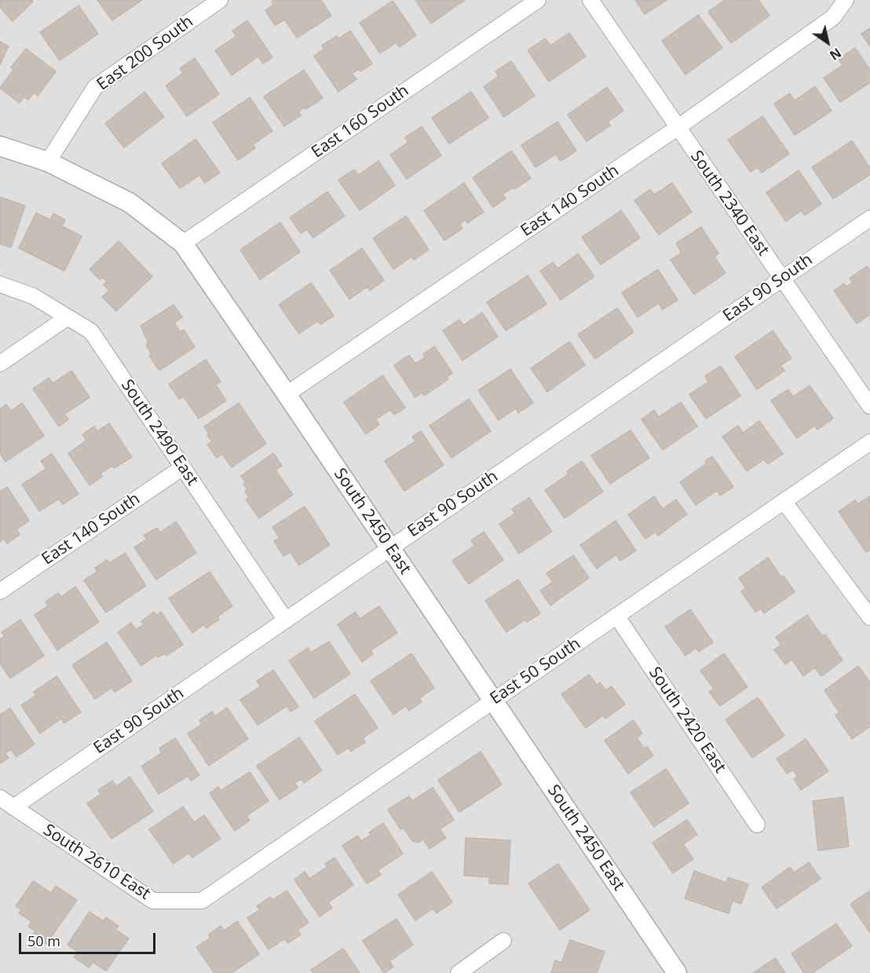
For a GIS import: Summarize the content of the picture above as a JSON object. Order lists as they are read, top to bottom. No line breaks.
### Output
{"streets":{"street":["East 200 South","East 160 South","East 140 South","South 2340 East","East 90 South","South 2490 East","South 2450 East","East 50 South","South 2420 East","South 2610 East"]},"crossings":[["East 200 South","South 2450 East"],["East 160 South","South 2450 East"],["East 140 South","South 2340 East"],["East 140 South","South 2490 East"],["East 140 South","South 2450 East"],["South 2340 East","East 90 South"],["East 90 South","South 2490 East"],["East 90 South","South 2450 East"],["East 90 South","South 2610 East"],["South 2450 East","East 50 South"],["East 50 South","South 2420 East"],["East 50 South","South 2610 East"]],"scale_bar":"50 m","north":"bottom right"}
